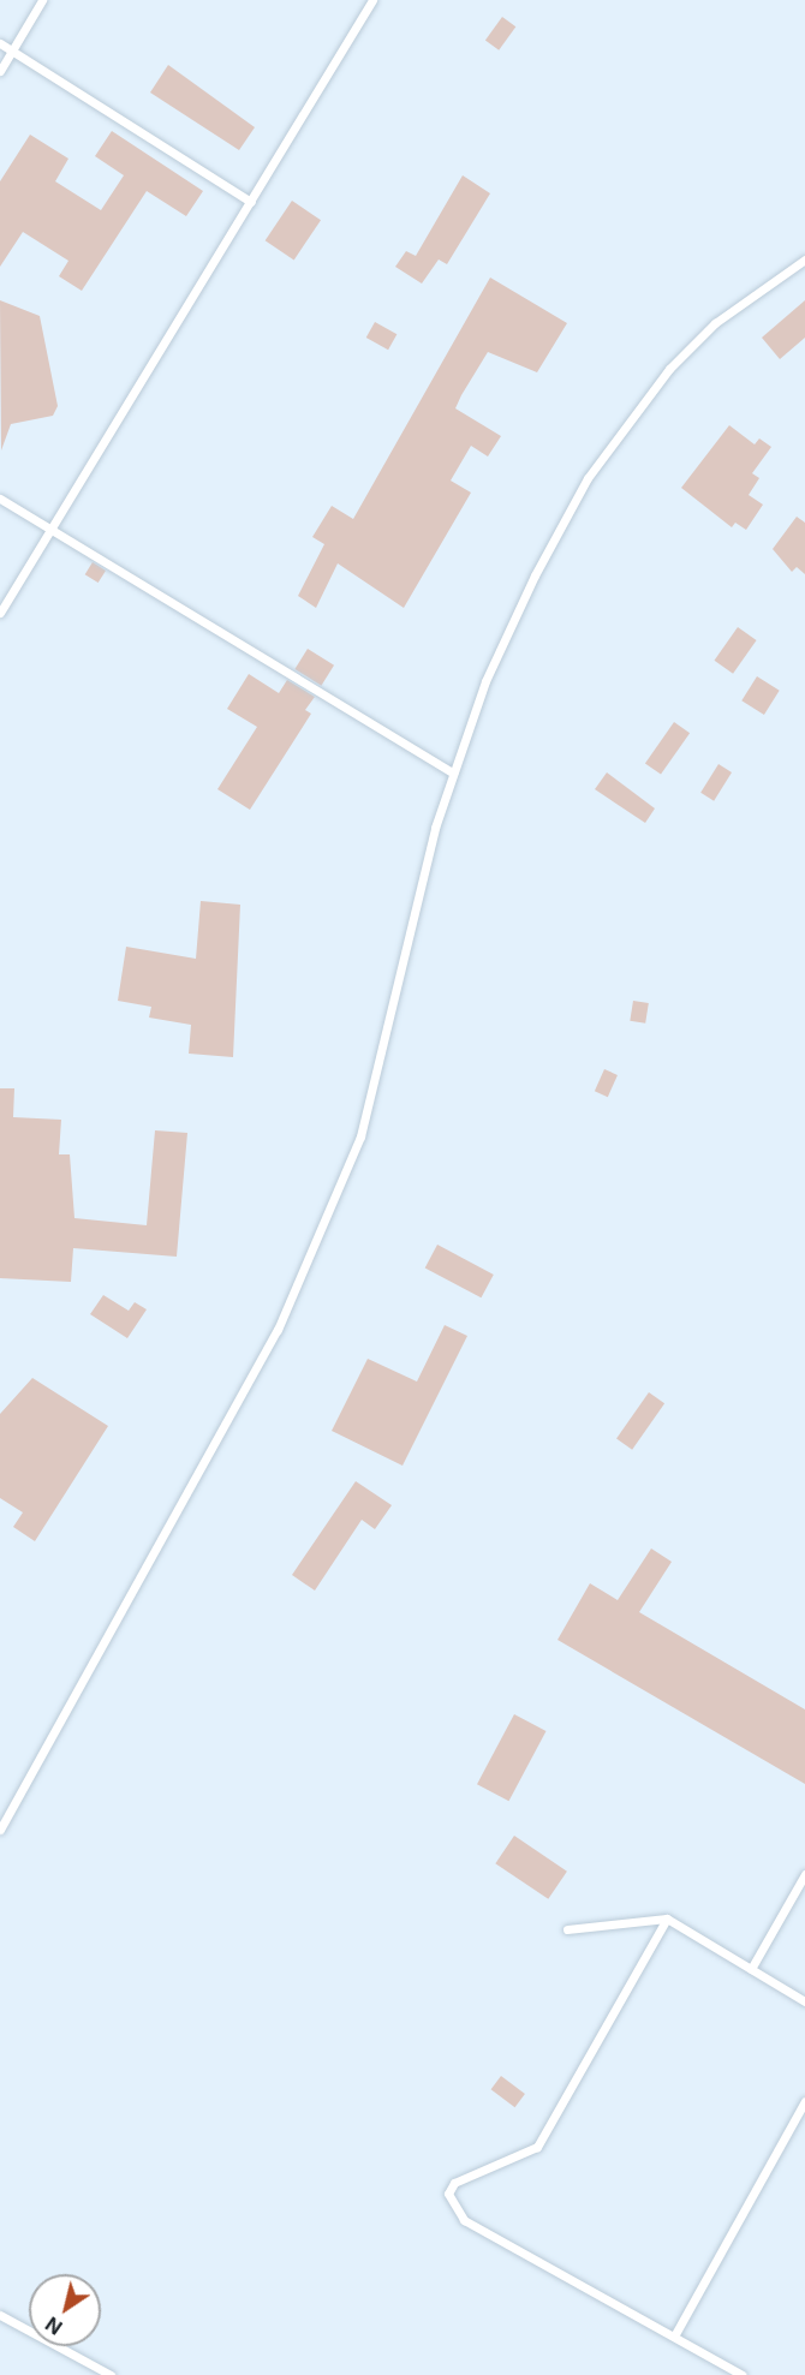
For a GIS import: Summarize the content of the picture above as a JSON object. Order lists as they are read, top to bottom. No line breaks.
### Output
{"north":"bottom left"}
